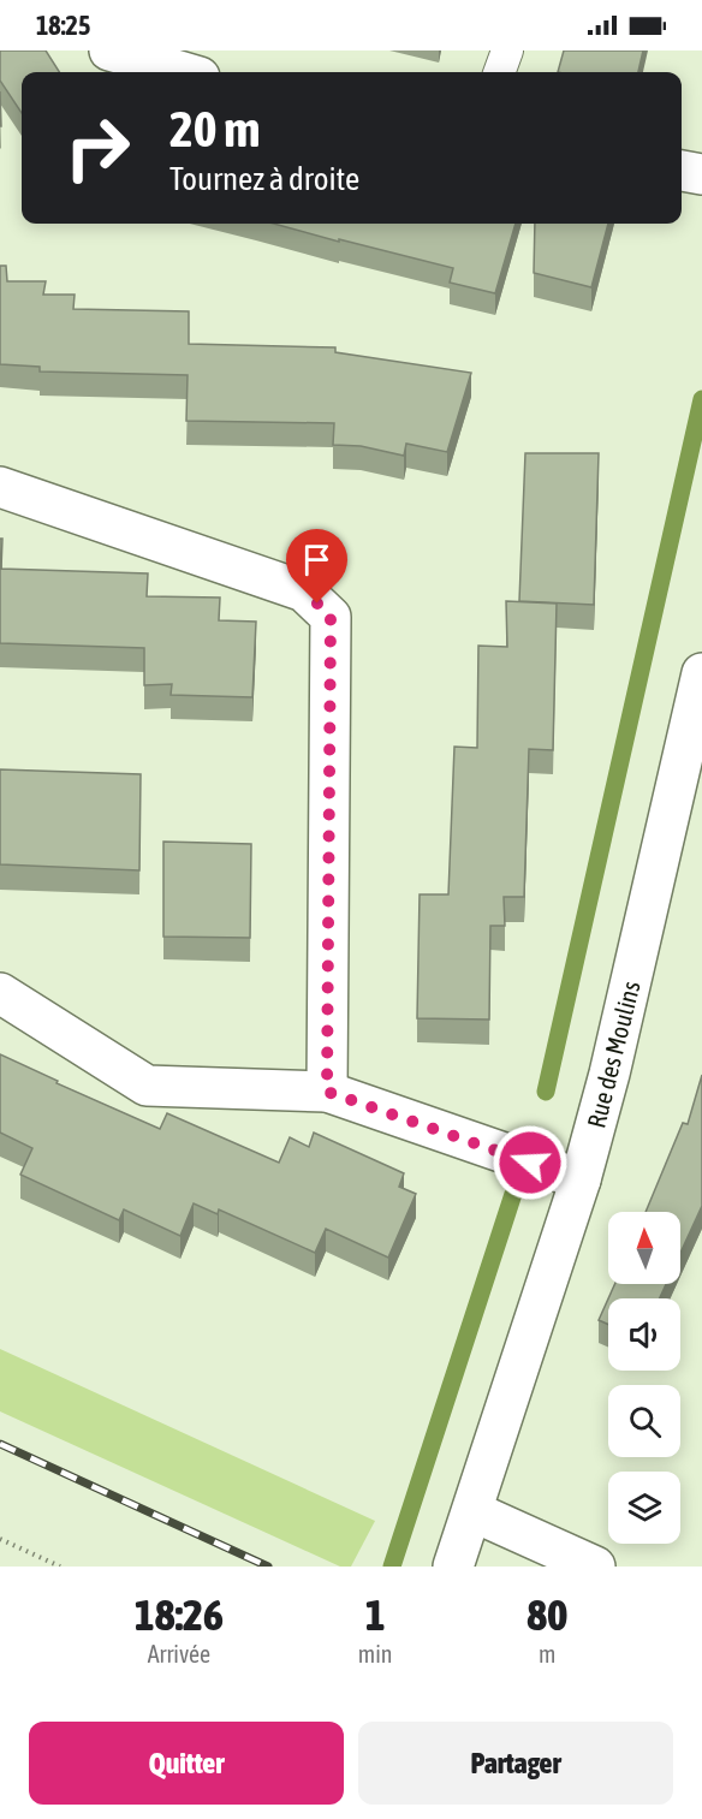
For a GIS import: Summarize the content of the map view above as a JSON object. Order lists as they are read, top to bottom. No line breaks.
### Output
{"streets":{"street":["Rue des Moulins"]},"north":"top","page":{"status":"18:25","turn":["20 m","Tournez à droite"],"eta":["18:26","Arrivée","1","min","80","m"],"buttons":["Quitter","Partager"]}}
